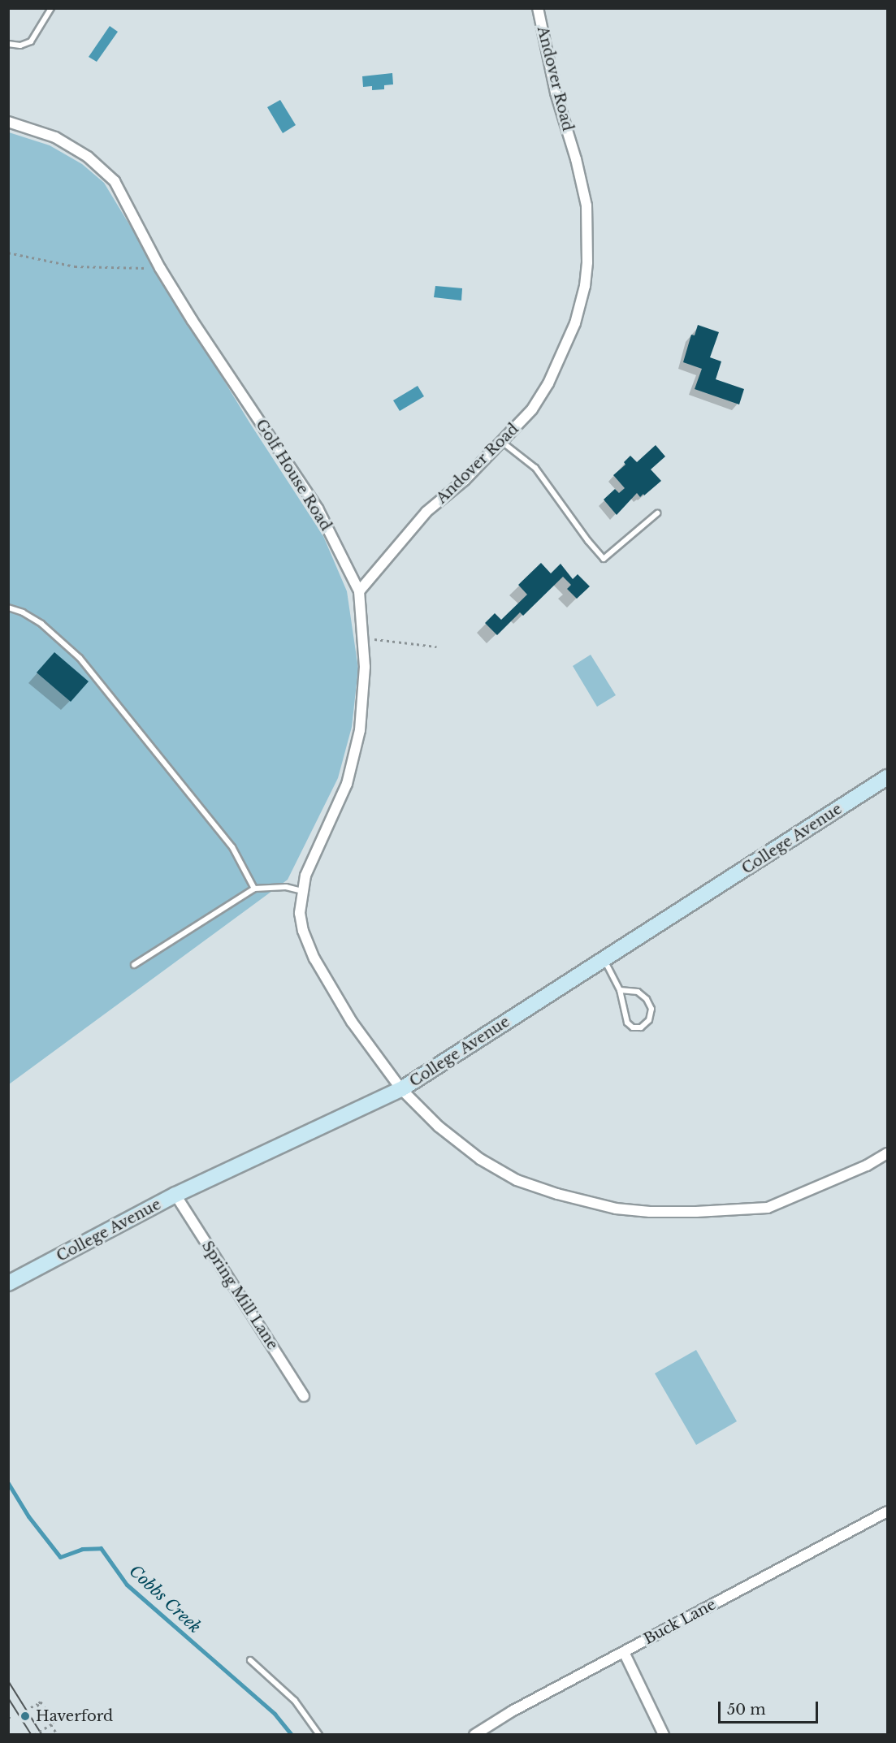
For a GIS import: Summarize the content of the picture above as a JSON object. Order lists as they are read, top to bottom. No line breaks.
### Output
{"streets":{"main road":["College Avenue"],"street":["Andover Road","Golf House Road","Spring Mill Lane","Buck Lane"]},"crossings":[["Andover Road","Golf House Road"],["Golf House Road","College Avenue"],["College Avenue","Spring Mill Lane"]],"water":["Cobbs Creek"],"places":["Haverford"],"scale_bar":"50 m"}
